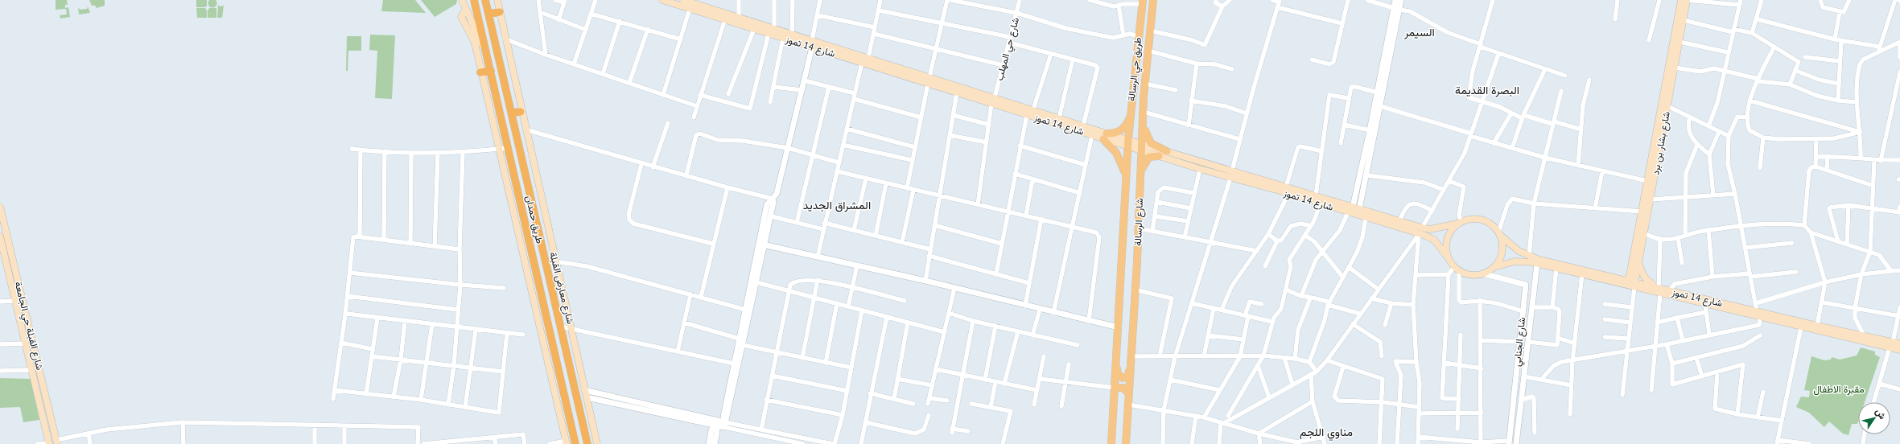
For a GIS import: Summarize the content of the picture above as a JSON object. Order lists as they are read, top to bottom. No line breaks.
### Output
{"streets":{"highway":["طريق حمدان"],"main road":["شارع 14 تموز","طريق حي الرسالة","شارع بشار بن برد","شارع الرسالة","شارع معارض القبلة","شارع القبلة حي الجامعة"],"street":["شارع حي المهلب","شارع الجنابي"]},"crossings":[["شارع 14 تموز","شارع حي المهلب"],["شارع 14 تموز","طريق حي الرسالة"],["شارع 14 تموز","شارع بشار بن برد"],["شارع 14 تموز","شارع الرسالة"],["شارع 14 تموز","شارع الجنابي"],["طريق حي الرسالة","شارع الرسالة"]],"districts":["السيمر","البصرة القديمة","المشراق الجديد","مناوي اللجم"],"parks":["مقبرة الاطفال"],"north":"top right"}
